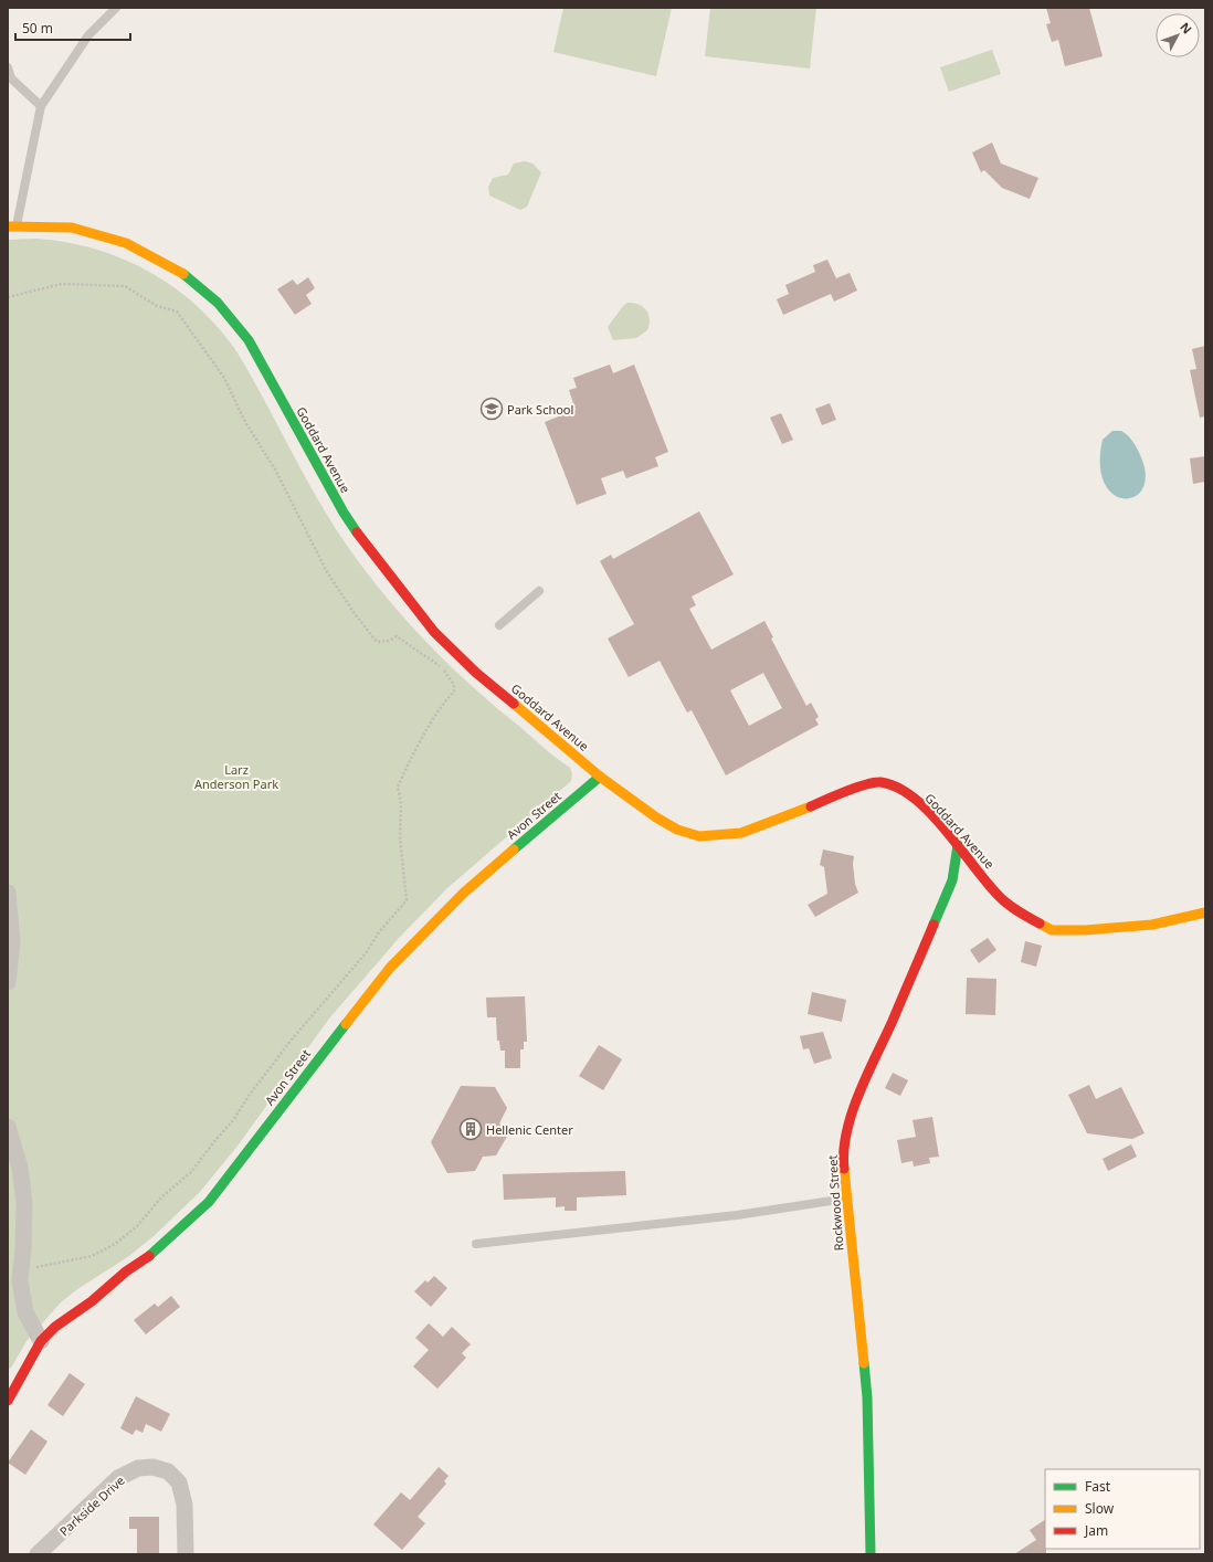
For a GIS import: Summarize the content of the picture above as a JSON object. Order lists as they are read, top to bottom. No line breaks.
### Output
{"streets":{"street":["Goddard Avenue","Avon Street","Rockwood Street","Parkside Drive"]},"crossings":[["Goddard Avenue","Avon Street"],["Goddard Avenue","Rockwood Street"]],"parks":["Larz Anderson Park"],"places":{"school or university":["Park School"],"building":["Hellenic Center"]},"legend":["Fast","Slow","Jam"],"scale_bar":"50 m","north":"top right"}
